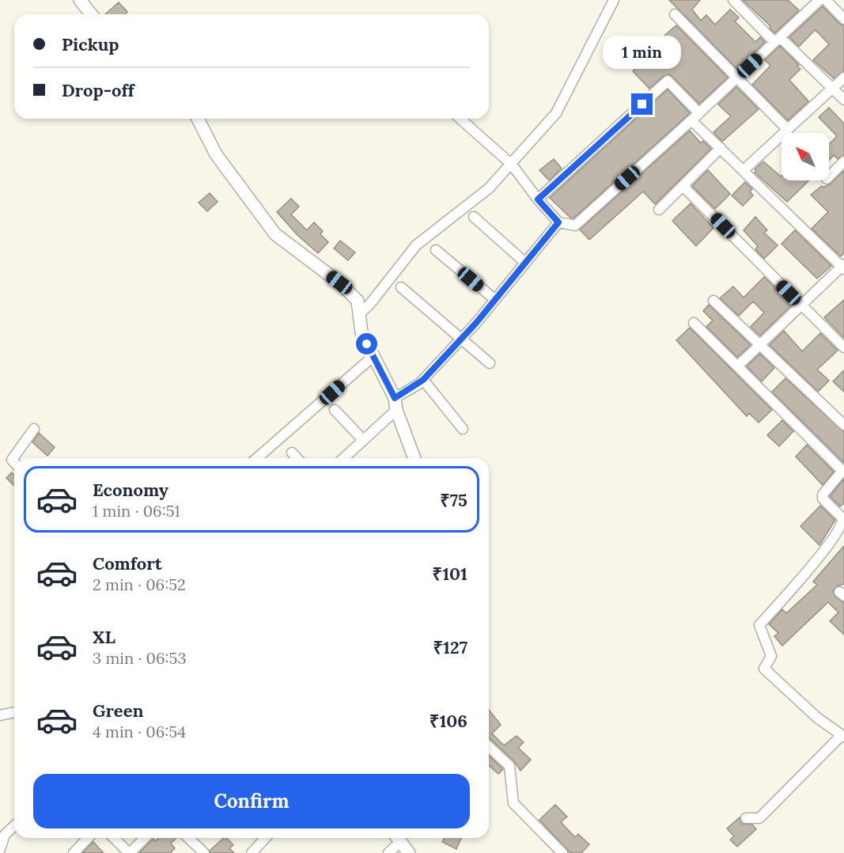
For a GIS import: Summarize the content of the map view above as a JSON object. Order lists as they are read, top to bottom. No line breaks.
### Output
{"north":"top left","page":{"banner":["Pickup","Drop-off"],"bubble":"1 min","list":[{"name":"Economy","note":"1 min · 06:51","value":"₹75"},{"name":"Comfort","note":"2 min · 06:52","value":"₹101"},{"name":"XL","note":"3 min · 06:53","value":"₹127"},{"name":"Green","note":"4 min · 06:54","value":"₹106"}],"buttons":"Confirm"}}
